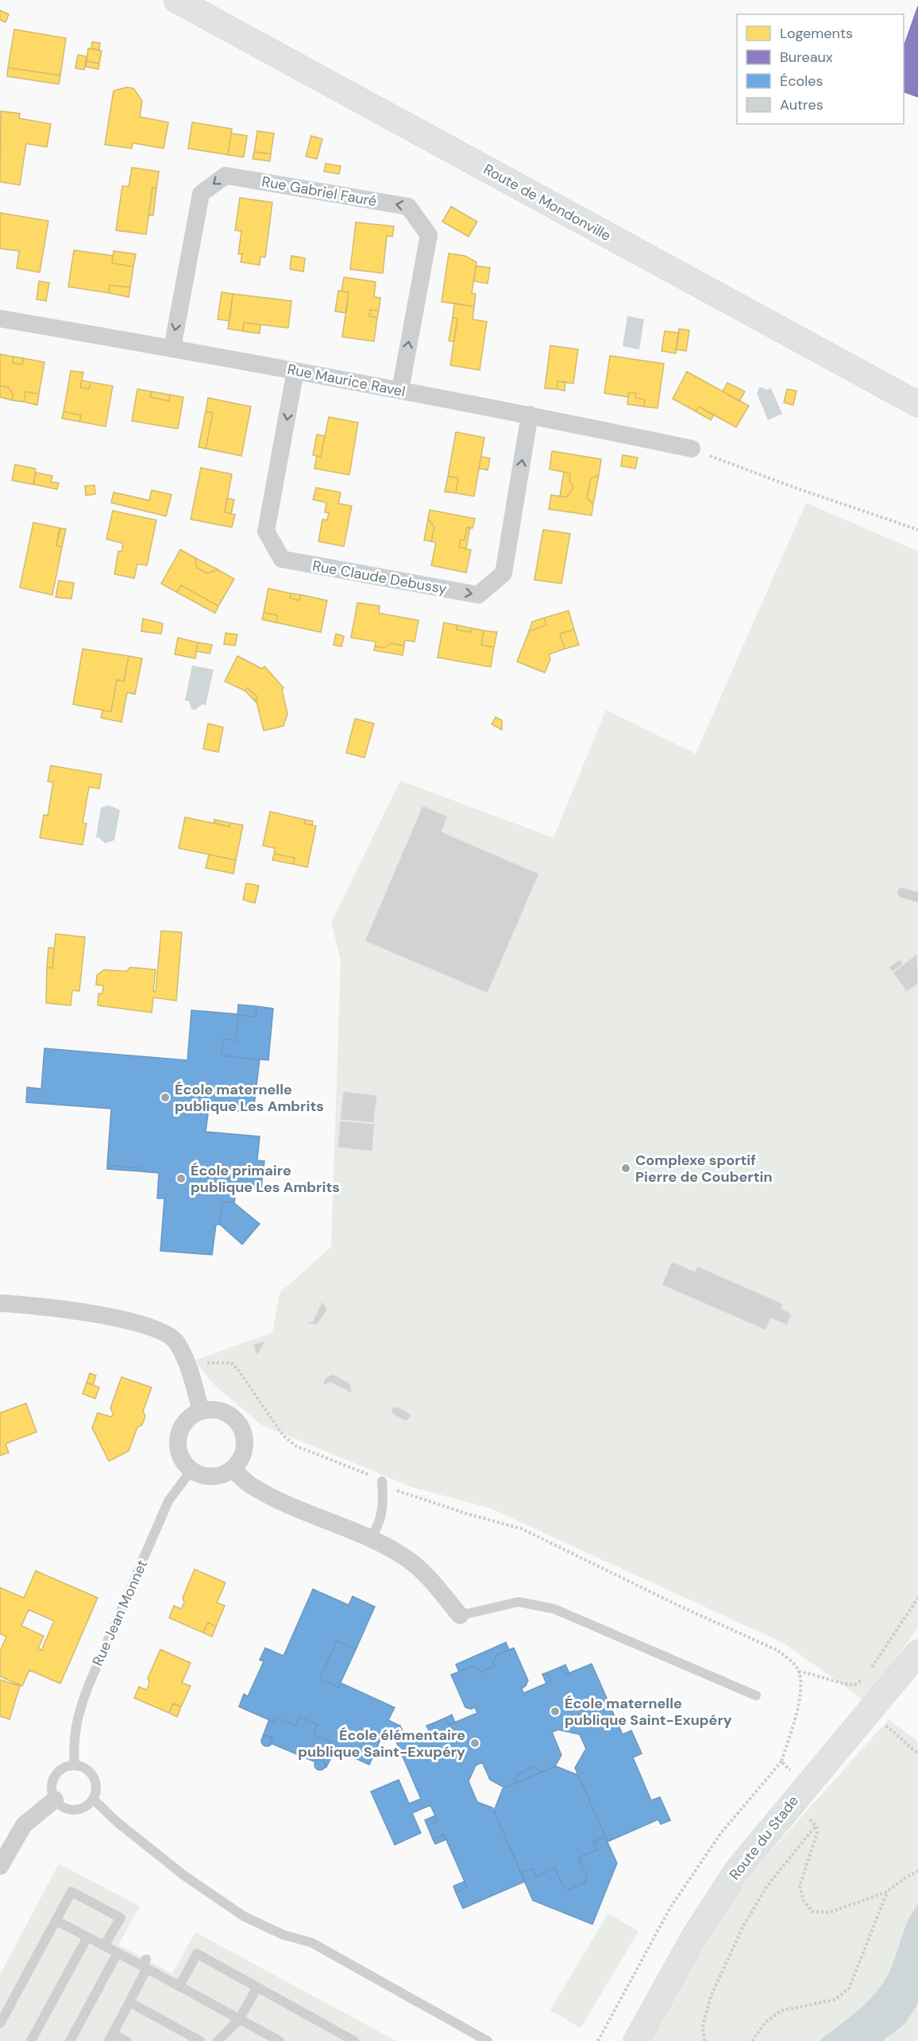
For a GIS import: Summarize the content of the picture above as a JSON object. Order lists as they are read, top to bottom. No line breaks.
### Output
{"streets":{"main road":["Route de Mondonville","Route du Stade"],"street":["Rue Gabriel Fauré","Rue Maurice Ravel","Rue Claude Debussy"],"lane":["Rue Jean Monnet"]},"crossings":[["Rue Gabriel Fauré","Rue Maurice Ravel"],["Rue Maurice Ravel","Rue Claude Debussy"]],"places":["École maternelle publique Les Ambrits","Complexe sportif Pierre de Coubertin","École primaire publique Les Ambrits","École maternelle publique Saint-Exupéry","École élémentaire publique Saint-Exupéry"],"legend":["Logements","Bureaux","Écoles","Autres"]}
